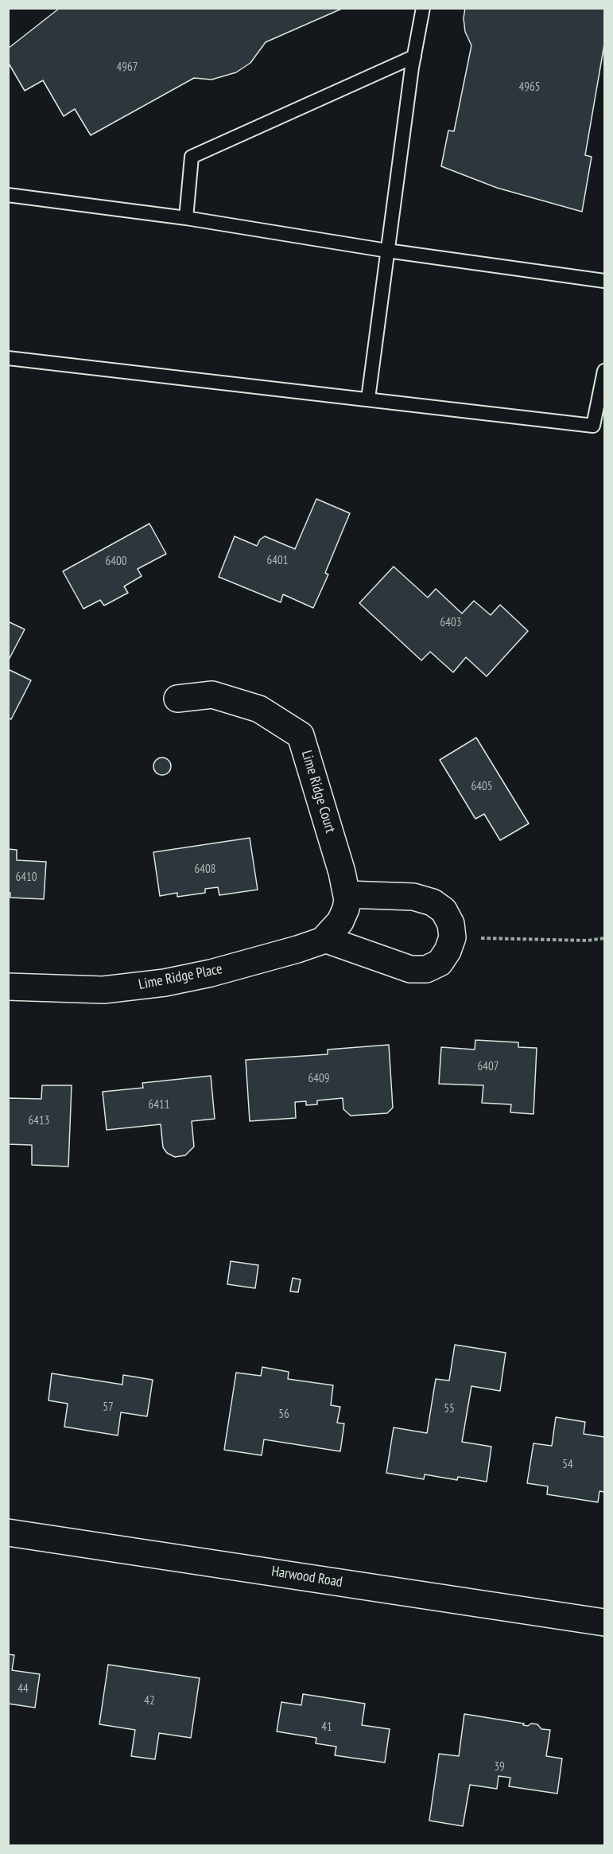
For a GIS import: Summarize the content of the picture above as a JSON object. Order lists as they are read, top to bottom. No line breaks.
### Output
{"streets":{"street":["Lime Ridge Court","Lime Ridge Place","Harwood Road"]},"crossings":[["Lime Ridge Court","Lime Ridge Place"]],"house_numbers":["4967","4965","6401","6400","6403","6405","6408","6410","6407","6409","6411","6413","57","55","56","54","44","42","41","39"]}
